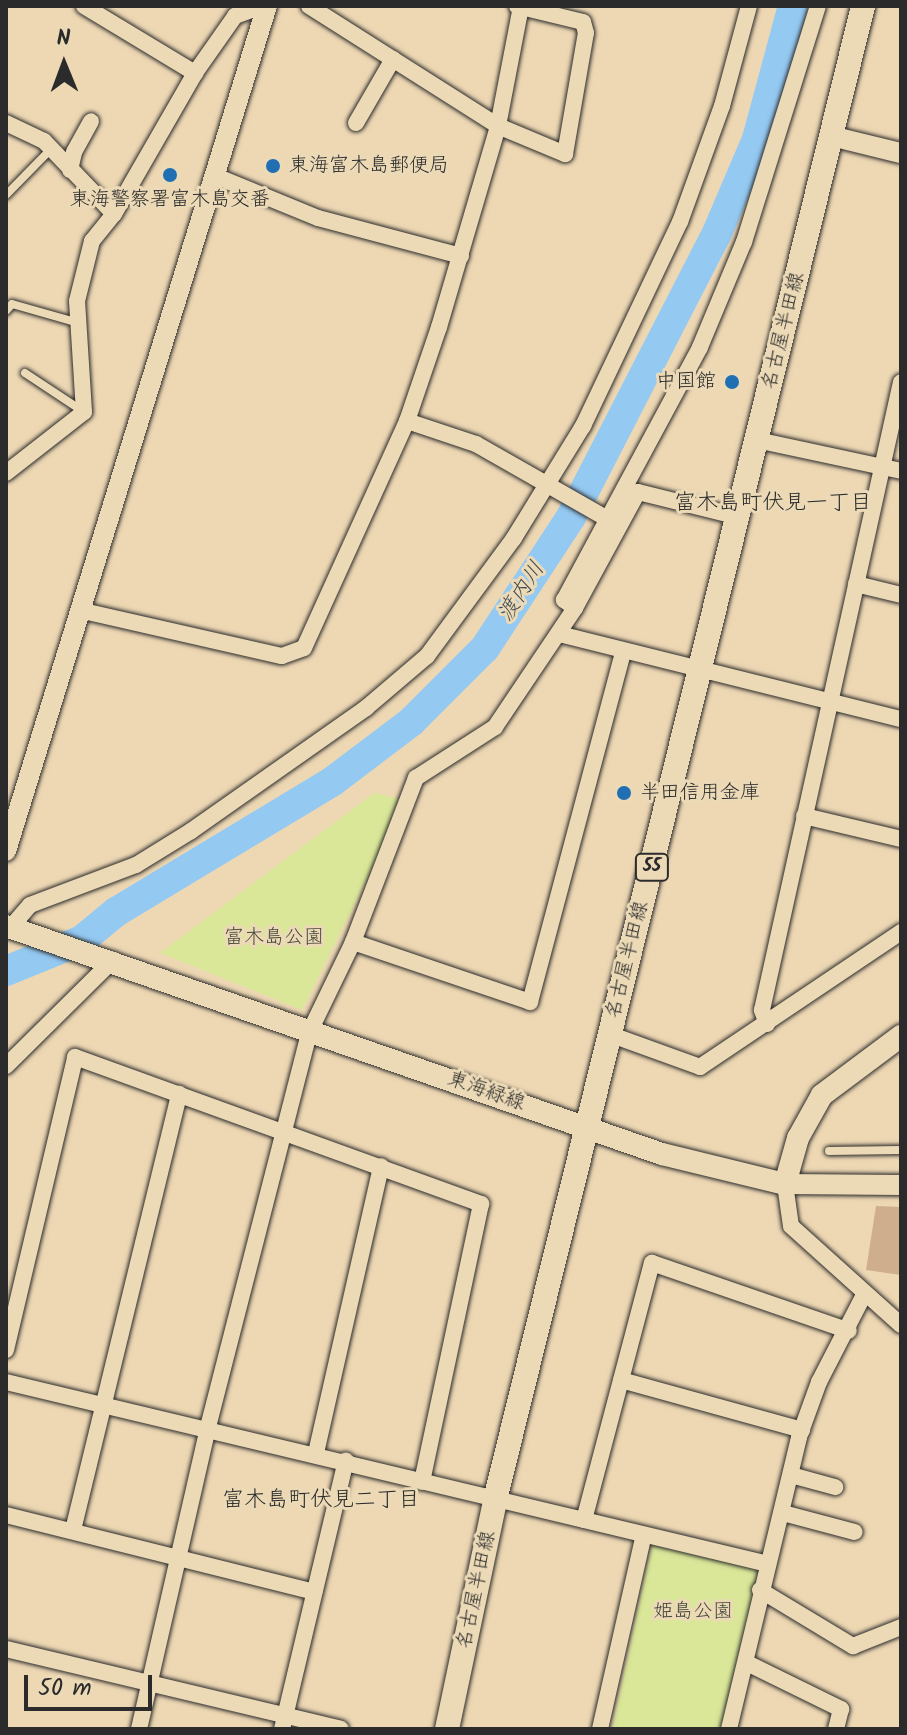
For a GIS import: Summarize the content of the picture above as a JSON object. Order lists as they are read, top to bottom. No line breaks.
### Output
{"streets":{"main road":["名古屋半田線","55","東海緑線"]},"crossings":[["名古屋半田線","東海緑線"]],"districts":["富木島町伏見一丁目","富木島町伏見二丁目"],"water":["渡内川"],"parks":["富木島公園","姫島公園"],"places":["東海富木島郵便局","東海警察署富木島交番","中国館","半田信用金庫"],"scale_bar":"50 m","north":"top"}
